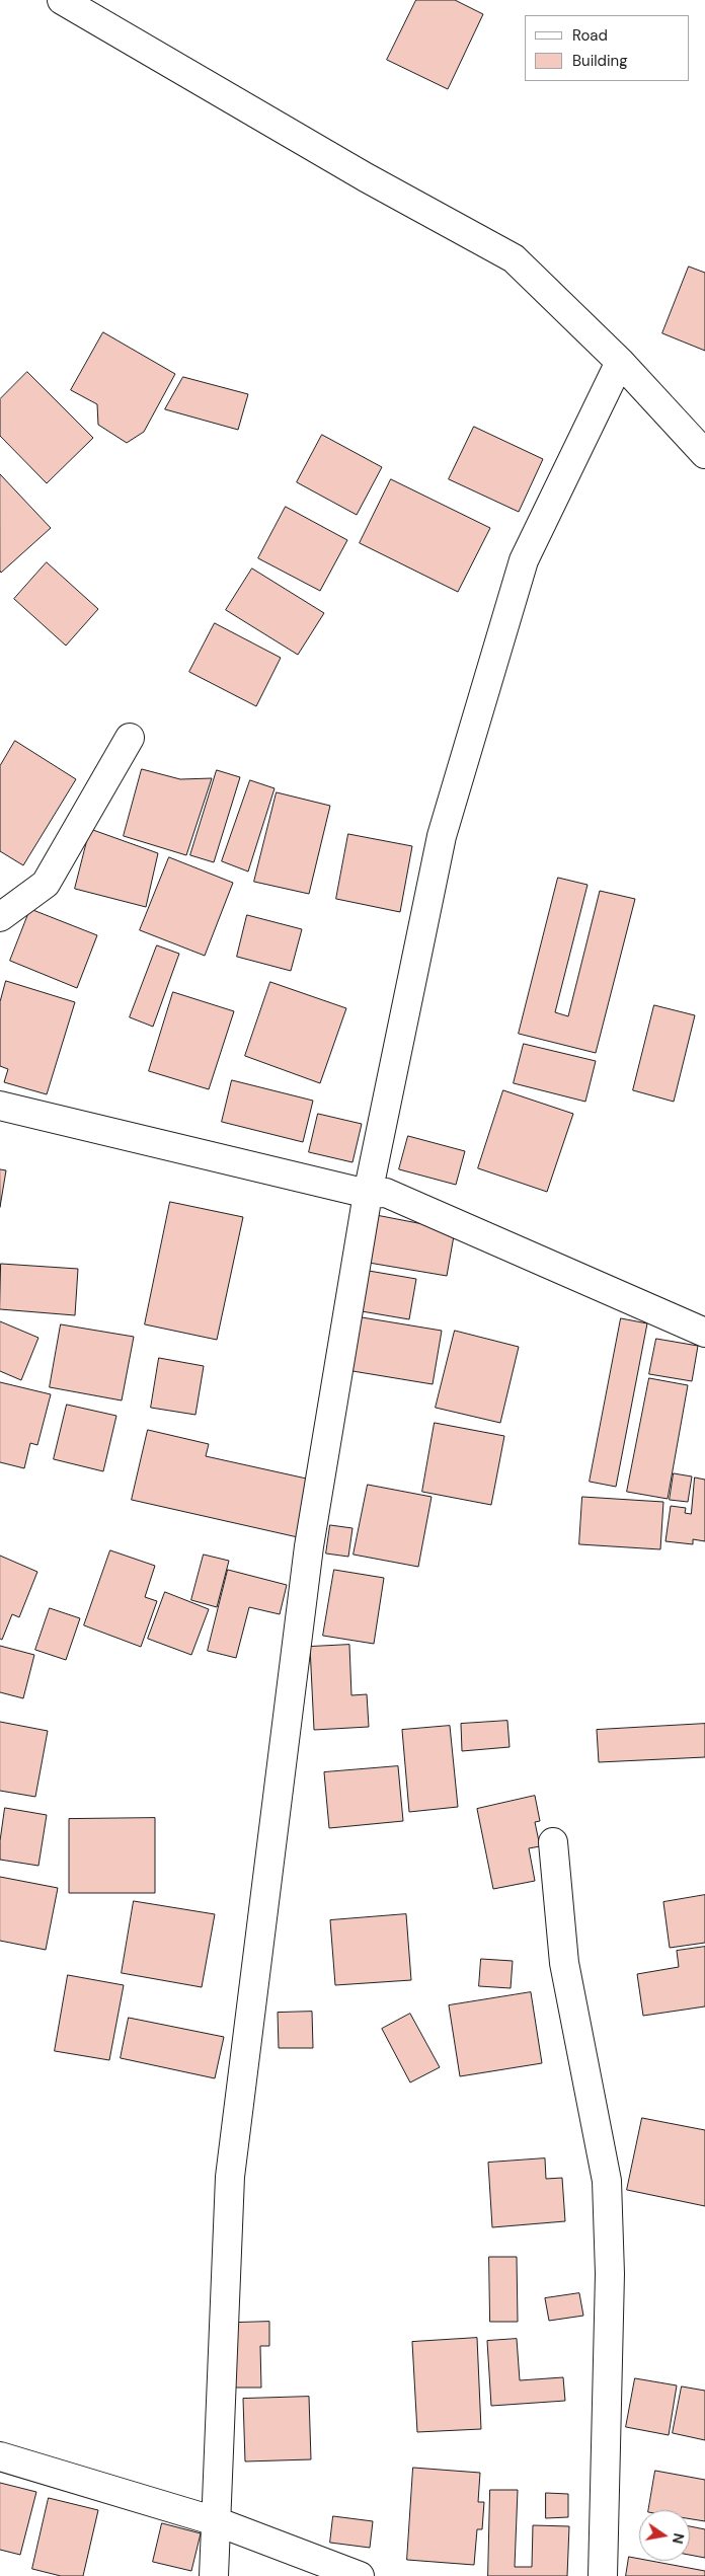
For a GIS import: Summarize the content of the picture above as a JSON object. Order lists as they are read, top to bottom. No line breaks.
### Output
{"legend":["Road","Building"],"north":"right"}
